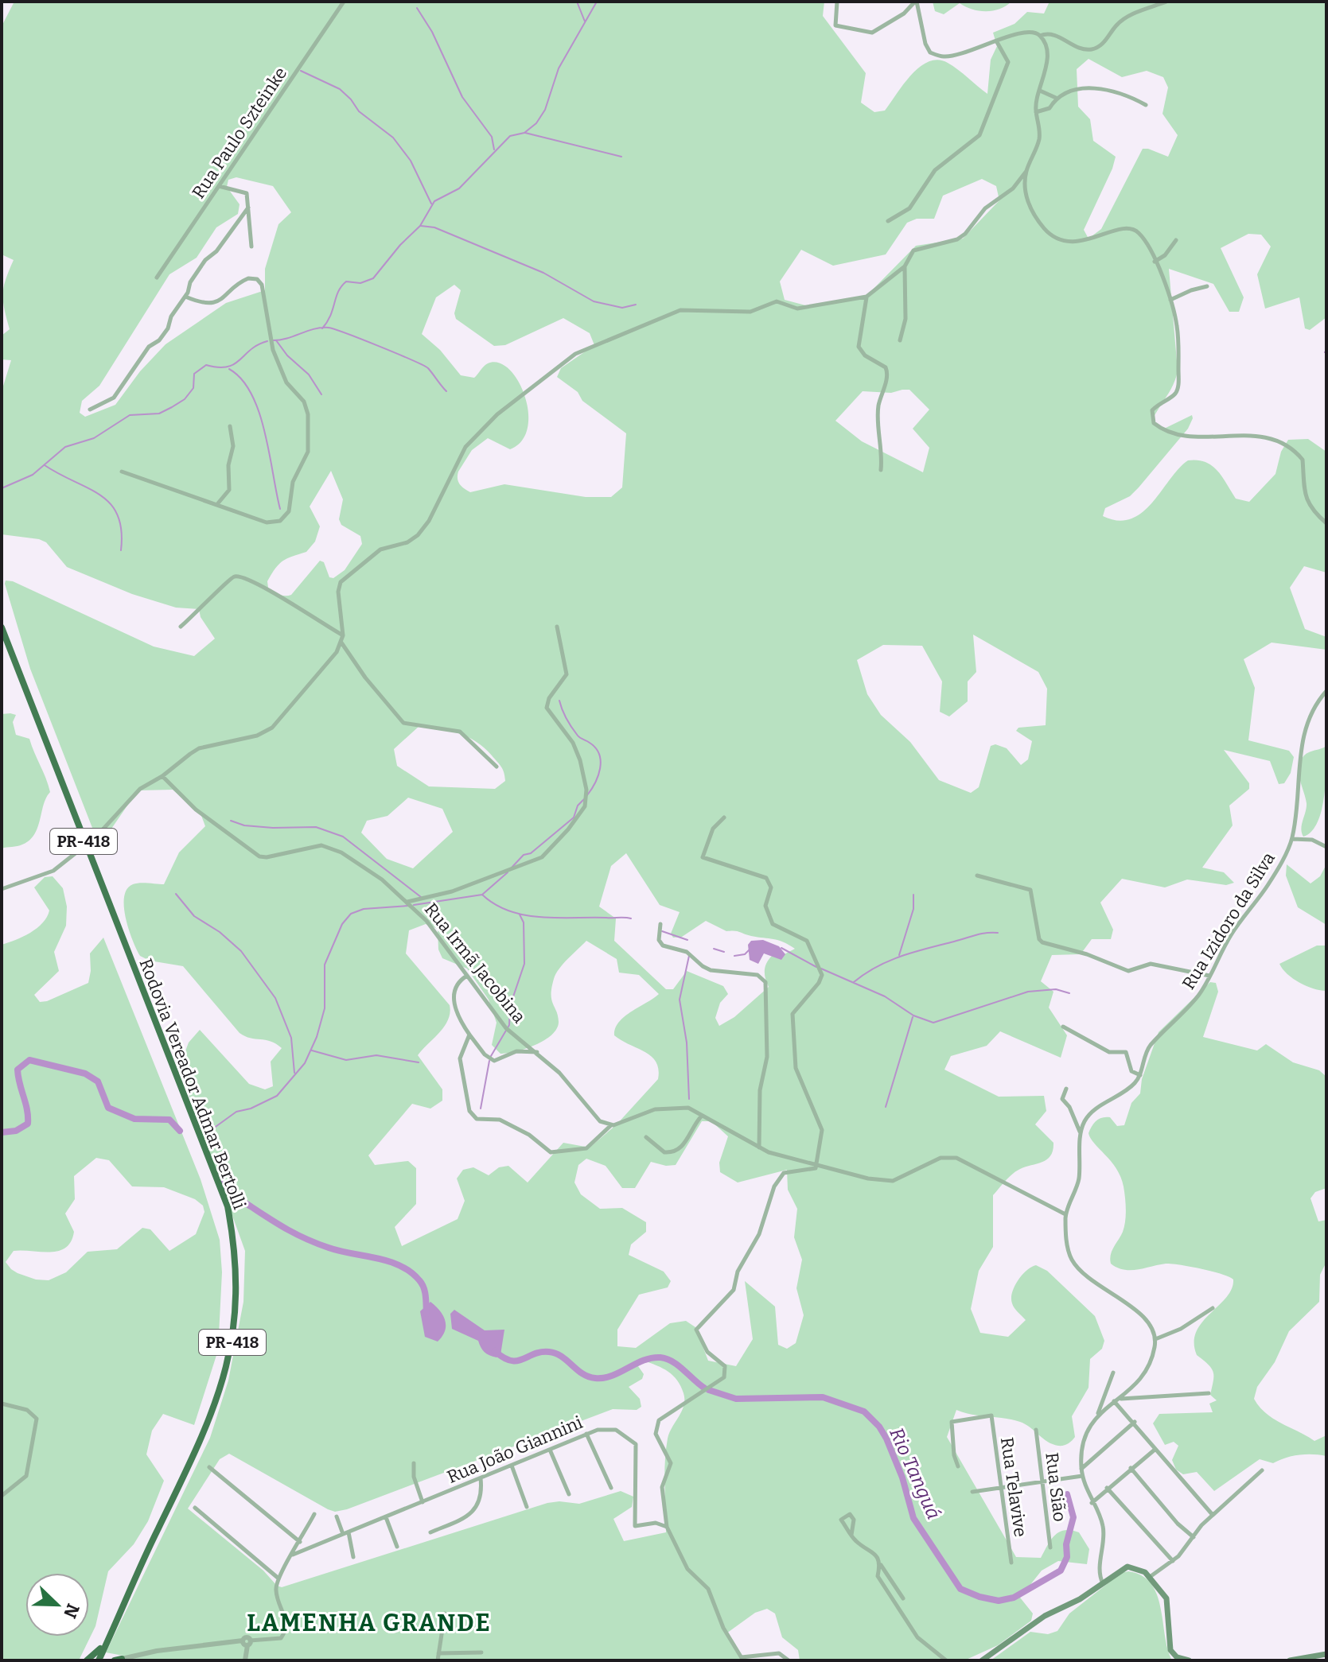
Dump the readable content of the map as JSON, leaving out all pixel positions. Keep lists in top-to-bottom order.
{
  "streets": {
    "highway": ["PR-418", "Rodovia Vereador Admar Bertolli"],
    "street": [
      "Rua Paulo Szteinke",
      "Rua Izidoro da Silva",
      "Rua Irmã Jacobina",
      "Rua João Giannini",
      "Rua Telavive",
      "Rua Sião"
    ]
  },
  "districts": ["LAMENHA GRANDE"],
  "water": ["Rio Tanguá"],
  "north": "bottom right"
}
